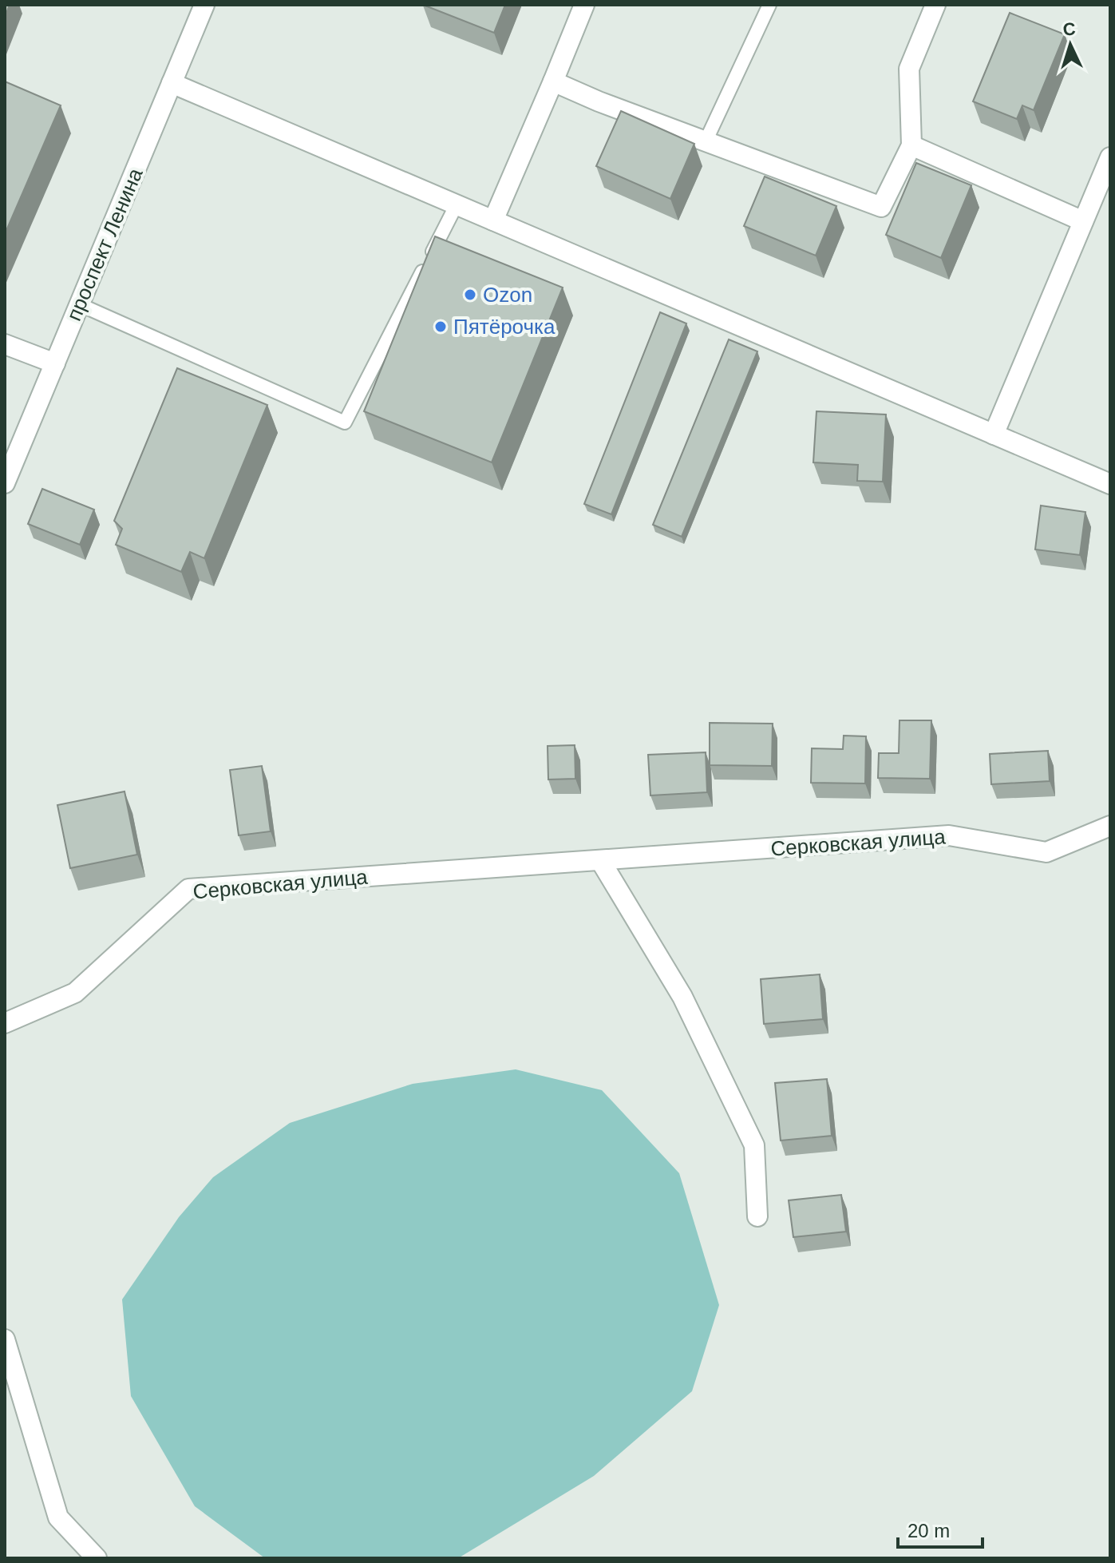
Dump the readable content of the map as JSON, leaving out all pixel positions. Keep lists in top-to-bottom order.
{
  "streets": {
    "street": ["проспект Ленина", "Серковская улица"]
  },
  "places": ["Ozon", "Пятёрочка"],
  "scale_bar": "20 m",
  "north": "top"
}
